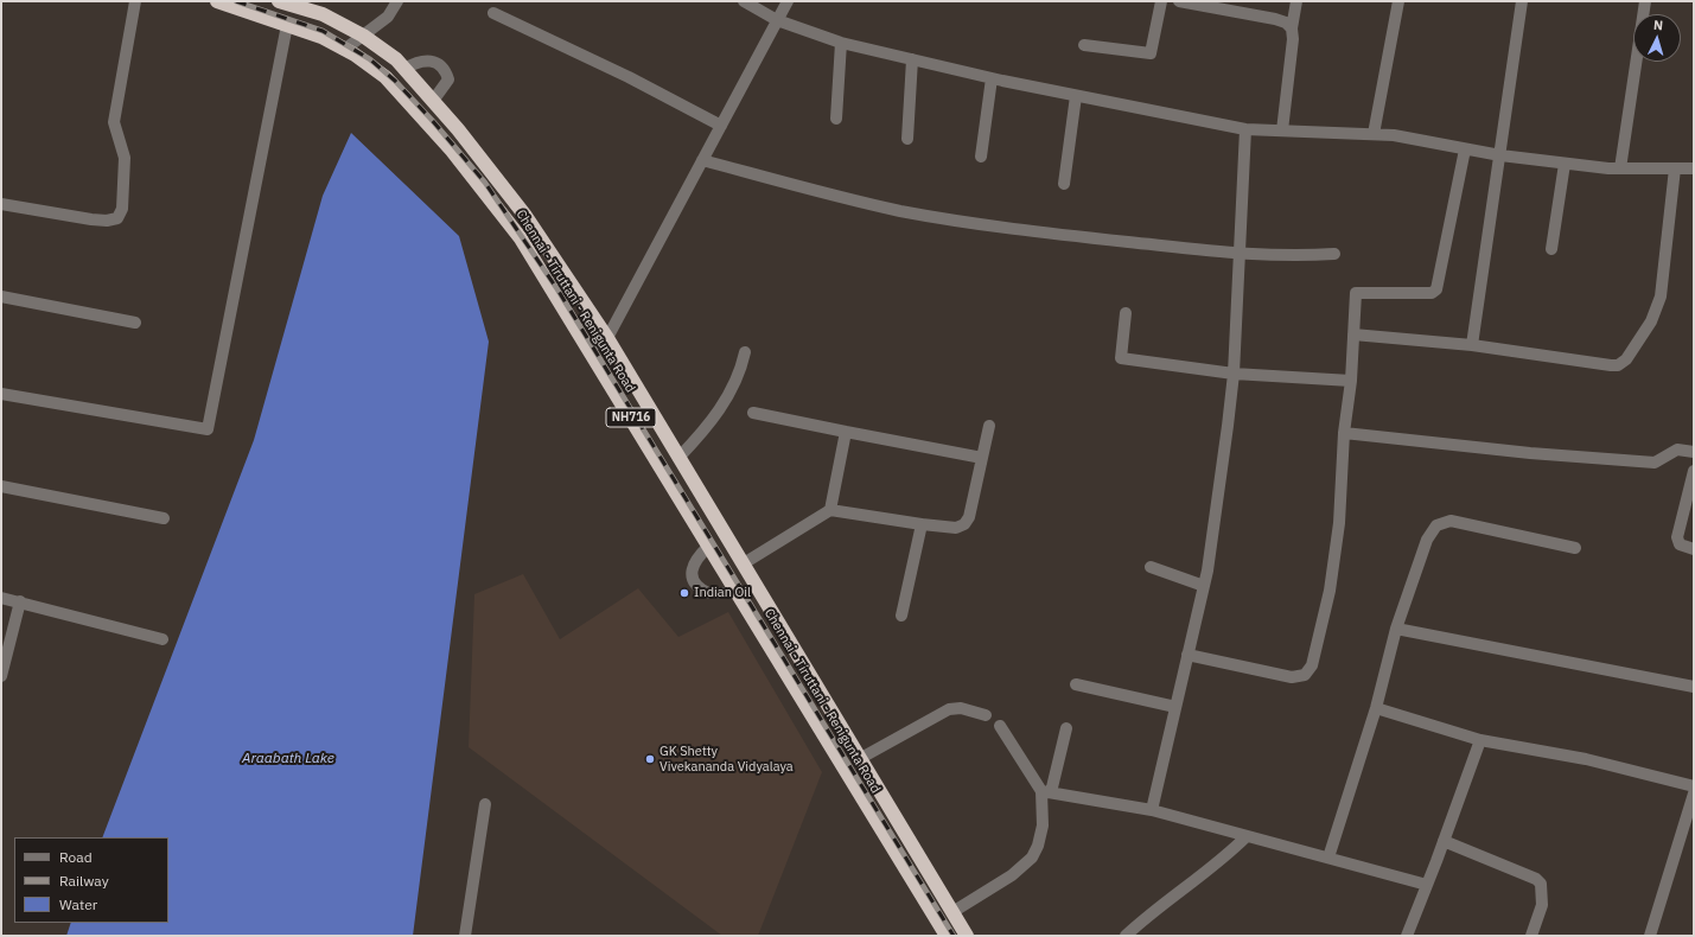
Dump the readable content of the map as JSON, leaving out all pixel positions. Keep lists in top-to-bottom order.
{
  "streets": {
    "highway": ["Chennai - Tiruttani - Renigunta Road", "NH716"]
  },
  "water": ["Araabath Lake"],
  "places": ["Indian Oil", "GK Shetty Vivekananda Vidyalaya"],
  "legend": ["Road", "Railway", "Water"],
  "north": "top"
}
